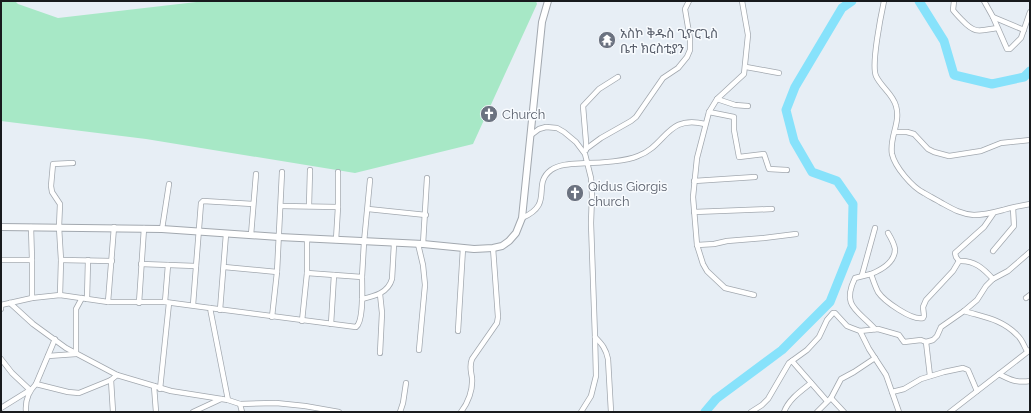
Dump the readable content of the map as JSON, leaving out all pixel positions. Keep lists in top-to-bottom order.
{
  "places": {
    "temple": ["አስኮ ቅዱስ ጊዮርጊስ ቤተ ክርስቲያን"],
    "church": ["Church", "Qidus Giorgis church"]
  }
}
